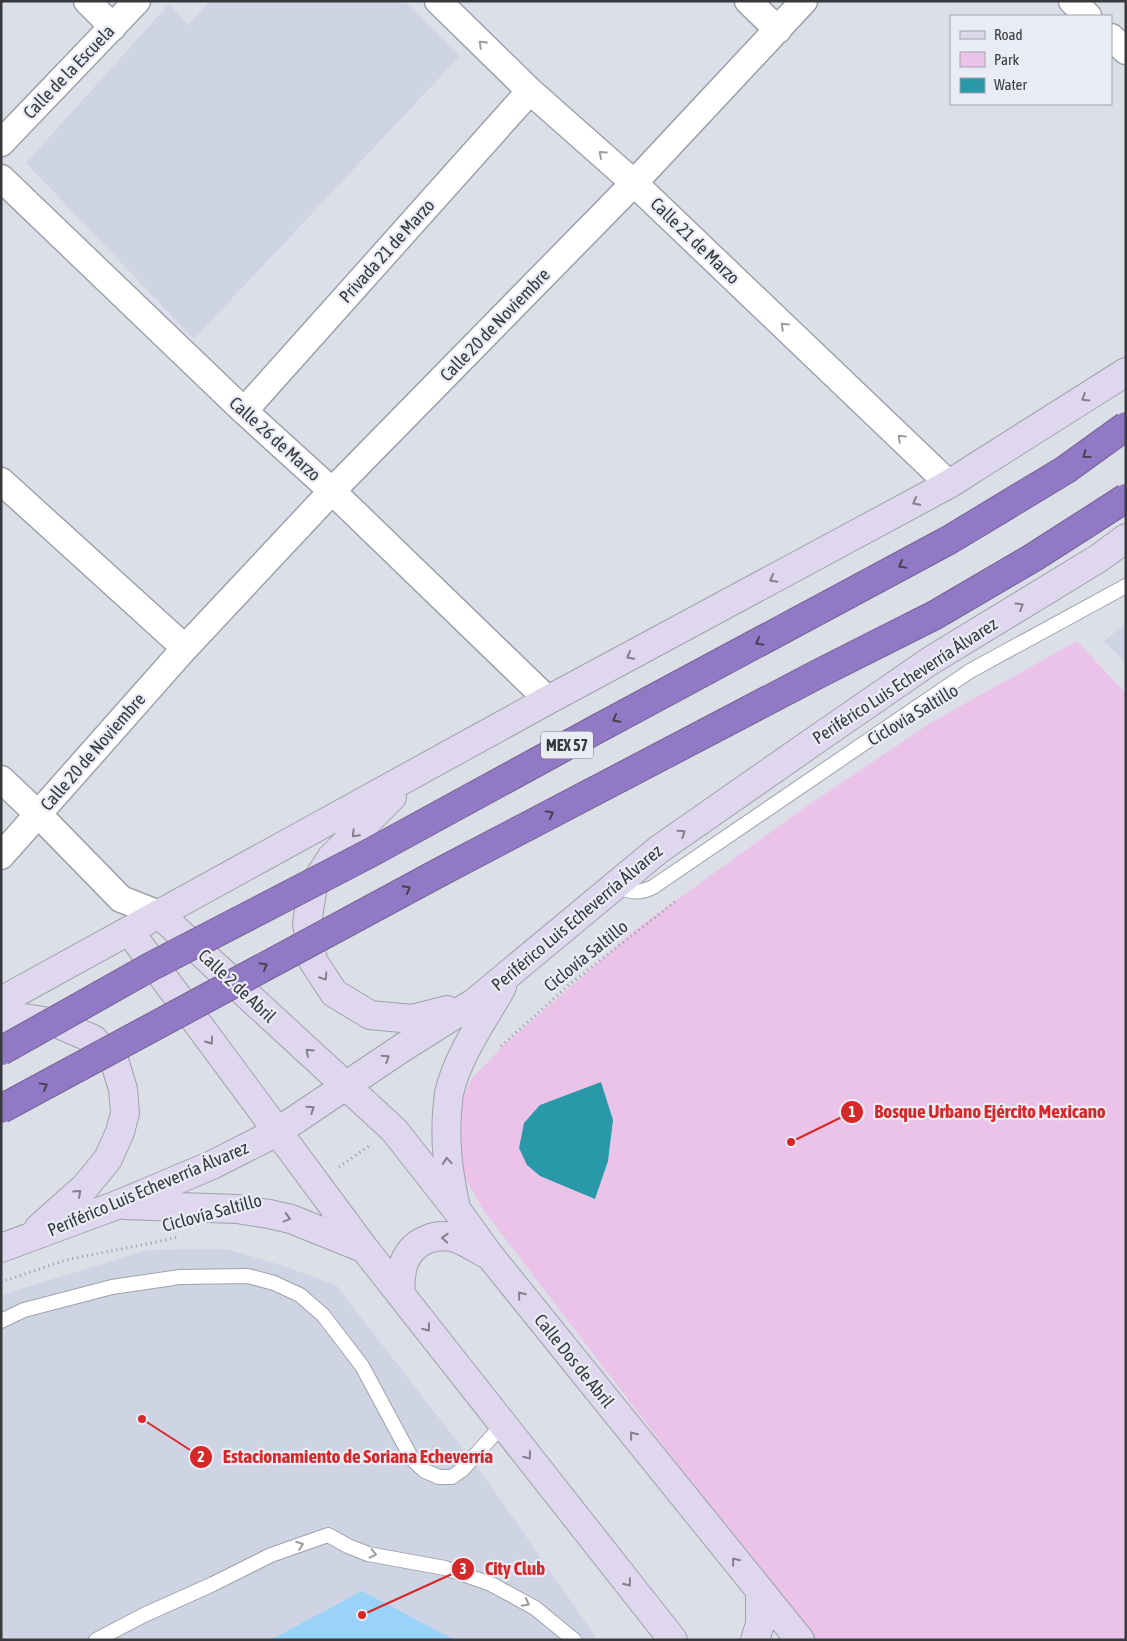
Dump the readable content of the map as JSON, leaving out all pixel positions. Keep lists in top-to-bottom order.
{
  "streets": {
    "highway": ["Periférico Luis Echeverría Álvarez", "MEX 57"],
    "street": [
      "Calle de la Escuela",
      "Calle 21 de Marzo",
      "Privada 21 de Marzo",
      "Calle 20 de Noviembre",
      "Calle 26 de Marzo",
      "Calle 2 de Abril",
      "Calle Dos de Abril"
    ],
    "path": ["Ciclovía Saltillo"]
  },
  "crossings": [
    ["Calle 21 de Marzo", "Privada 21 de Marzo"],
    ["Calle 21 de Marzo", "Calle 20 de Noviembre"],
    ["Privada 21 de Marzo", "Calle 26 de Marzo"],
    ["Calle 20 de Noviembre", "Calle 26 de Marzo"],
    ["Calle 20 de Noviembre", "Calle 2 de Abril"],
    ["Periférico Luis Echeverría Álvarez", "Calle 2 de Abril"],
    ["Periférico Luis Echeverría Álvarez", "Calle Dos de Abril"],
    ["Calle 2 de Abril", "Calle Dos de Abril"]
  ],
  "one_way": ["Calle 21 de Marzo"],
  "places": ["Bosque Urbano Ejército Mexicano", "Estacionamiento de Soriana Echeverría", "City Club"],
  "legend": ["Road", "Park", "Water"]
}
